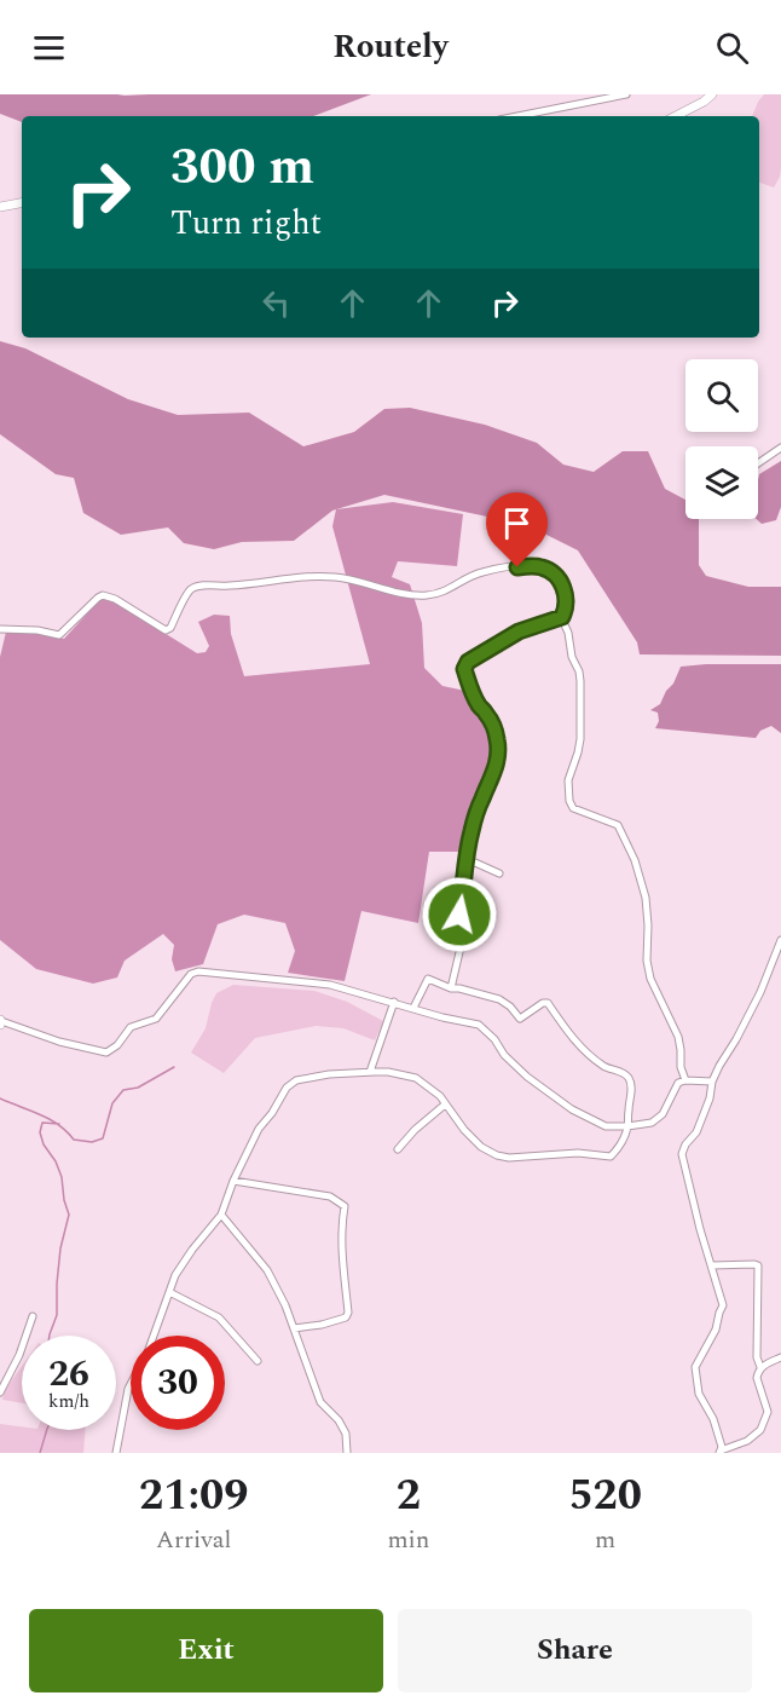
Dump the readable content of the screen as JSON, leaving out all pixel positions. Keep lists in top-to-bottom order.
{
  "page": {
    "header": "Routely",
    "turn": ["300 m", "Turn right"],
    "speed": "26 km/h",
    "limit": "30",
    "eta": [
      "21:09",
      "Arrival",
      "2",
      "min",
      "520",
      "m"
    ],
    "buttons": ["Exit", "Share"]
  }
}
